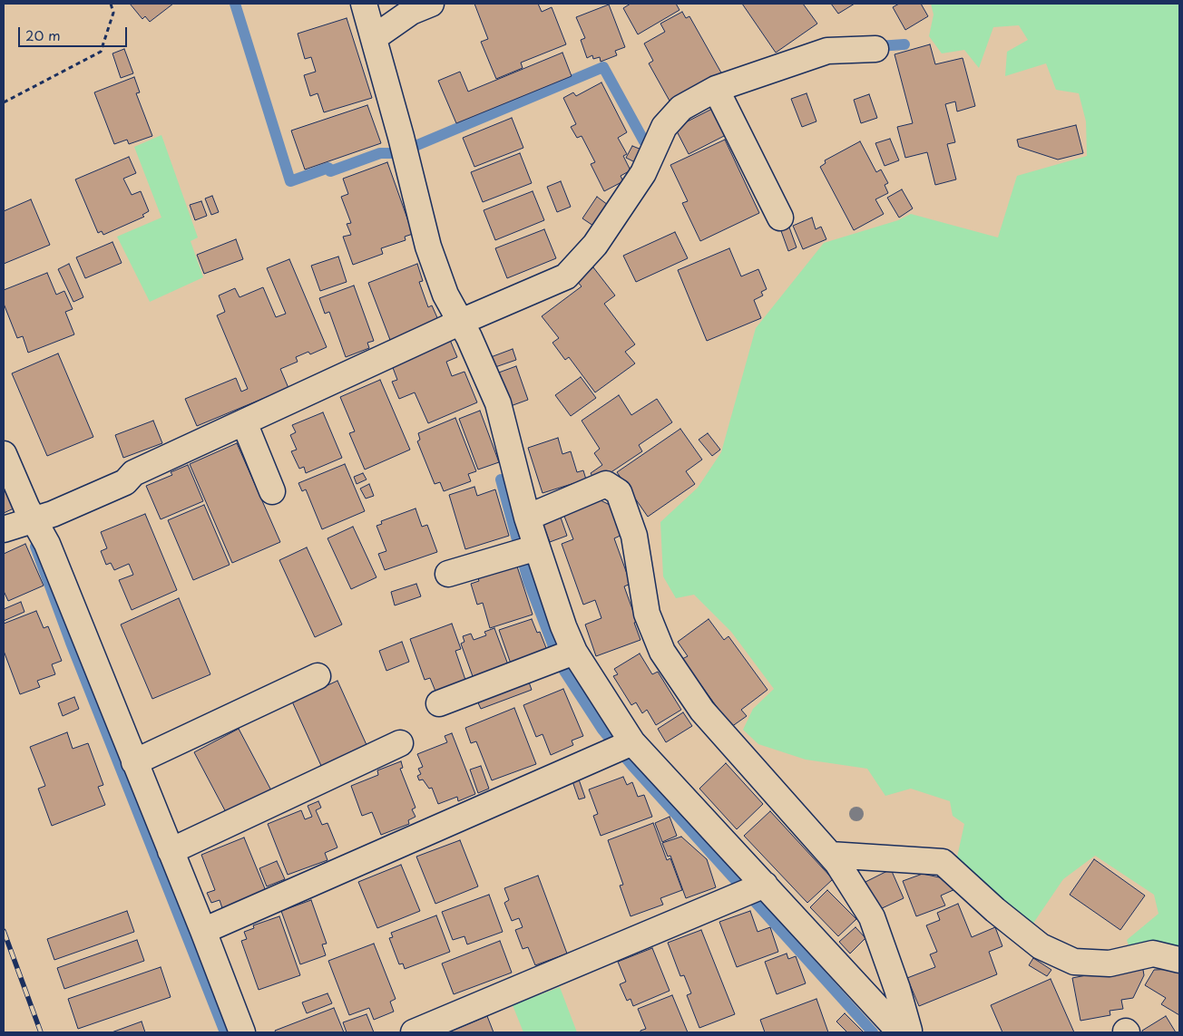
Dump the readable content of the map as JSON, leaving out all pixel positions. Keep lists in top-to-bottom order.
{
  "scale_bar": "20 m"
}
